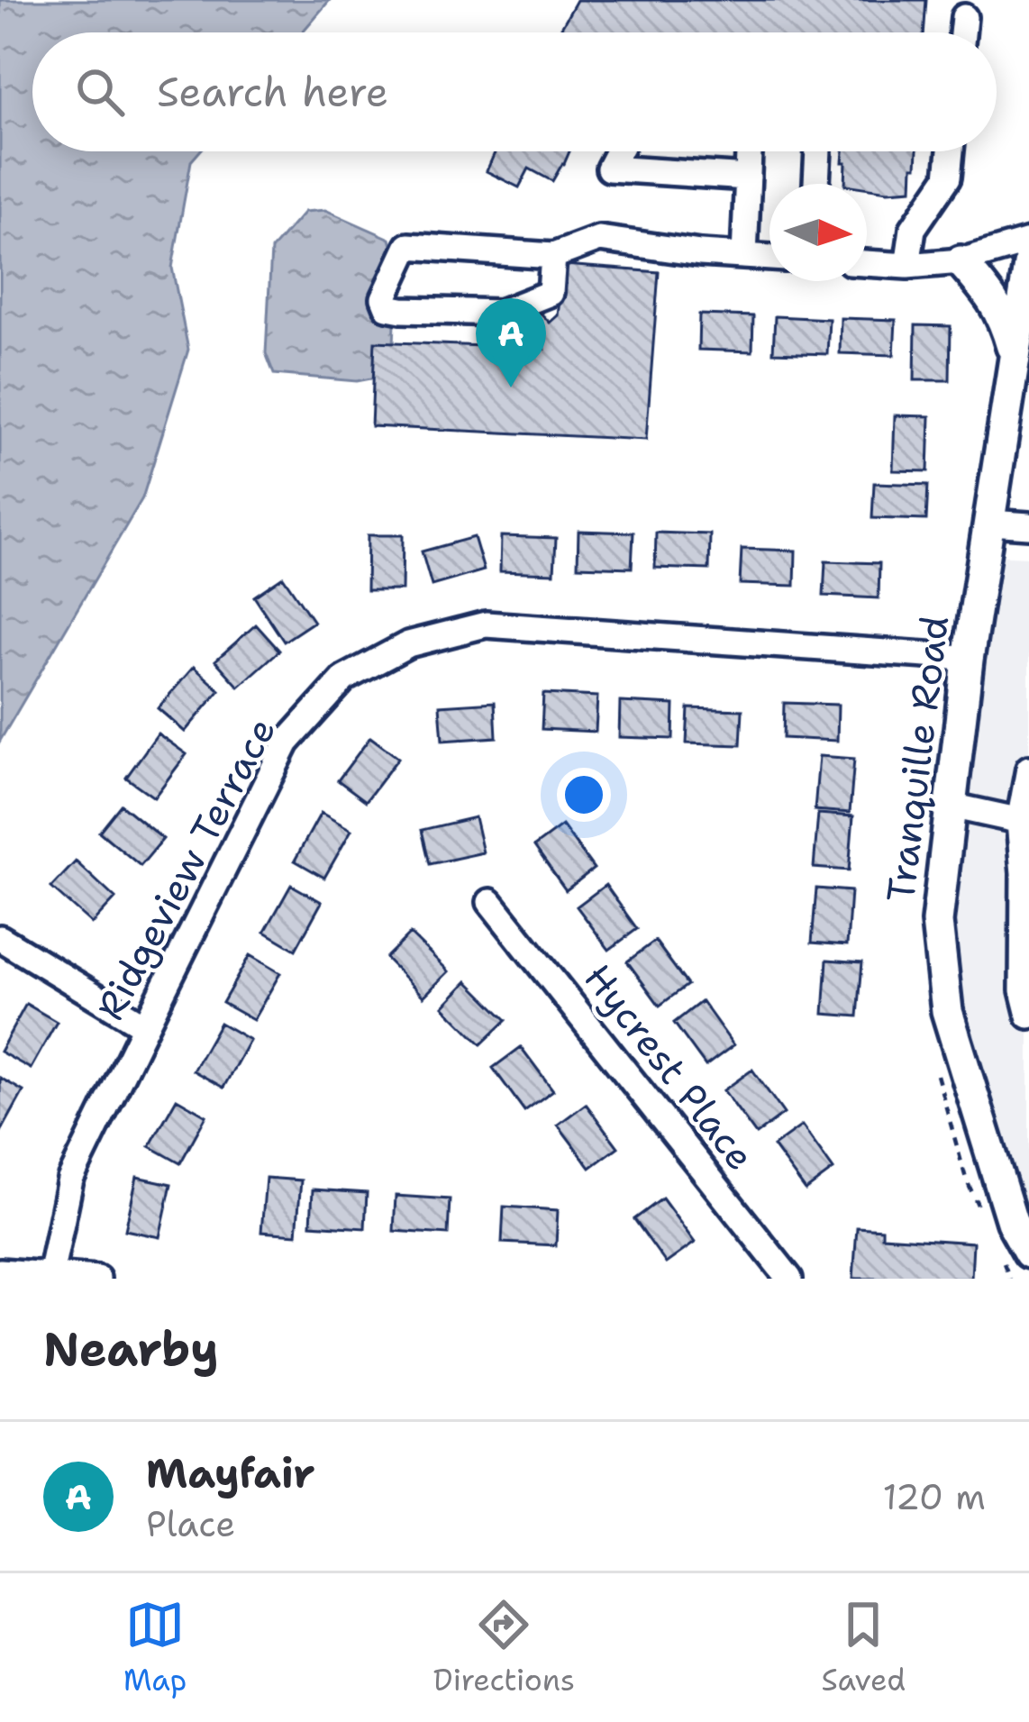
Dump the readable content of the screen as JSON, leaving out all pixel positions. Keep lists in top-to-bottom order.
{
  "streets": {
    "main road": ["Tranquille Road"],
    "street": ["Ridgeview Terrace", "Hycrest Place"]
  },
  "crossings": [
    ["Tranquille Road", "Ridgeview Terrace"]
  ],
  "north": "right",
  "page": {
    "search": "Search here",
    "pins": "A",
    "heading": "Nearby",
    "list": [
      {
        "mark": "A",
        "name": "Mayfair",
        "note": "Place",
        "value": "120 m"
      }
    ],
    "nav": ["Map", "Directions", "Saved"]
  }
}
